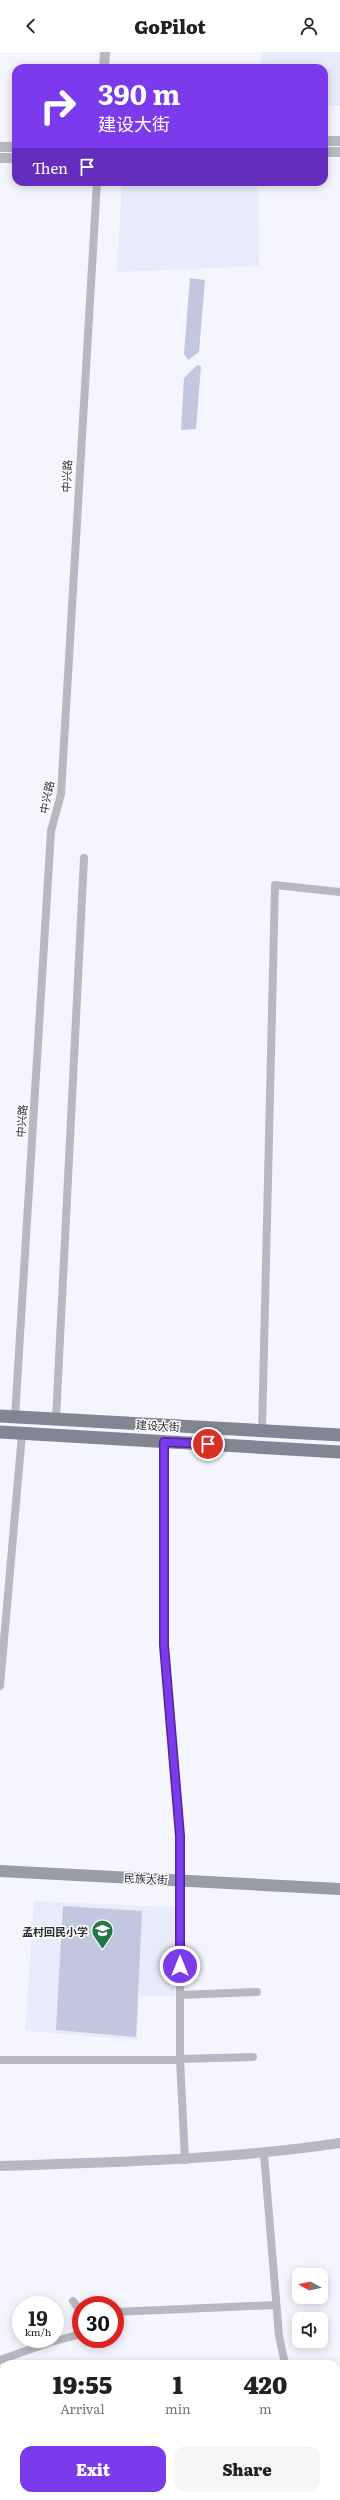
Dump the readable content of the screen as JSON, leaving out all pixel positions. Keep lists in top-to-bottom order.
{
  "streets": {
    "main road": ["建设大街", "民族大街"],
    "street": ["中兴路"]
  },
  "crossings": [
    ["中兴路", "建设大街"]
  ],
  "places": {
    "school or university": ["孟村回民小学"]
  },
  "north": "left",
  "page": {
    "header": "GoPilot",
    "turn": ["390 m", "建设大街"],
    "then": "Then",
    "speed": "19 km/h",
    "limit": "30",
    "eta": [
      "19:55",
      "Arrival",
      "1",
      "min",
      "420",
      "m"
    ],
    "buttons": ["Exit", "Share"]
  }
}
